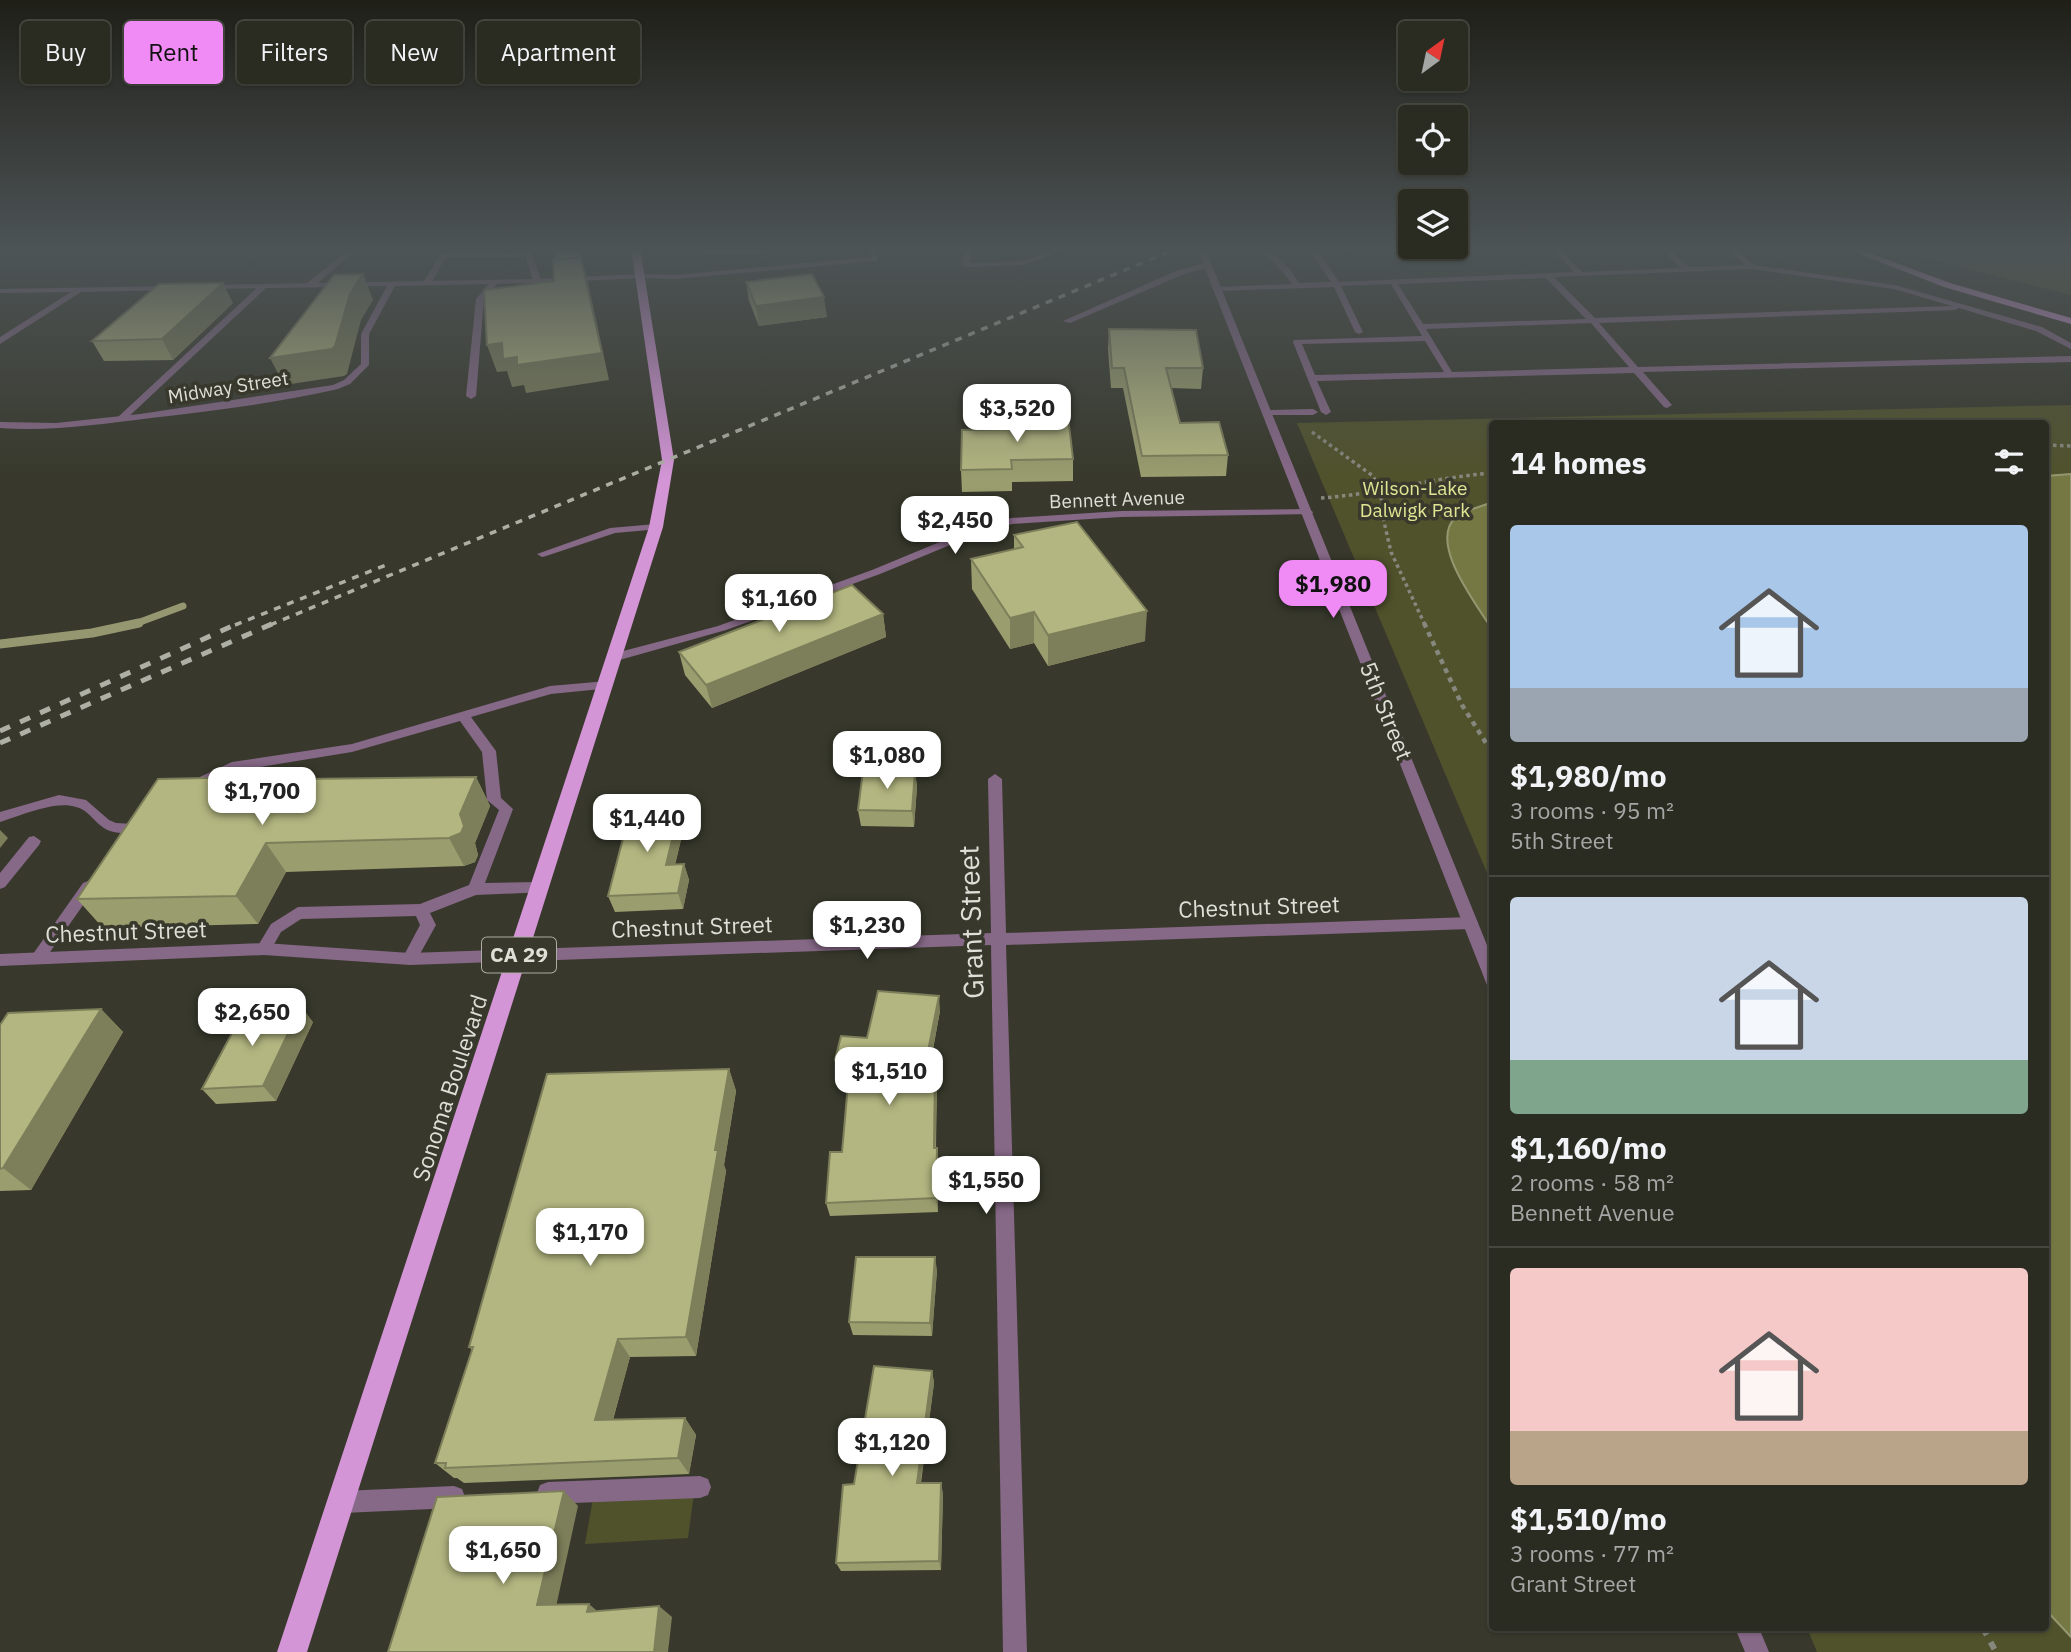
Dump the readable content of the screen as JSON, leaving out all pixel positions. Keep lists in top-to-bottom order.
{
  "streets": {
    "main road": ["CA 29", "Sonoma Boulevard"],
    "street": [
      "Midway Street",
      "Bennett Avenue",
      "5th Street",
      "Chestnut Street",
      "Grant Street"
    ]
  },
  "crossings": [
    ["Bennett Avenue", "5th Street"],
    ["Bennett Avenue", "Sonoma Boulevard"],
    ["5th Street", "Chestnut Street"],
    ["Chestnut Street", "Grant Street"],
    ["Chestnut Street", "Sonoma Boulevard"]
  ],
  "parks": ["Wilson-Lake Dalwigk Park"],
  "north": "top right",
  "page": {
    "chip": [
      "Buy",
      "Rent",
      "Filters",
      "New",
      "Apartment"
    ],
    "price": [
      "$3,520",
      "$2,450",
      "$1,980",
      "$1,160",
      "$1,080",
      "$1,700",
      "$1,440",
      "$1,230",
      "$2,650",
      "$1,510",
      "$1,550",
      "$1,170",
      "$1,120",
      "$1,650"
    ],
    "heading": "14 homes",
    "list": [
      {
        "name": "$1,980/mo",
        "note": "3 rooms · 95 m² · 5th Street"
      },
      {
        "name": "$1,160/mo",
        "note": "2 rooms · 58 m² · Bennett Avenue"
      },
      {
        "name": "$1,510/mo",
        "note": "3 rooms · 77 m² · Grant Street"
      }
    ]
  }
}
